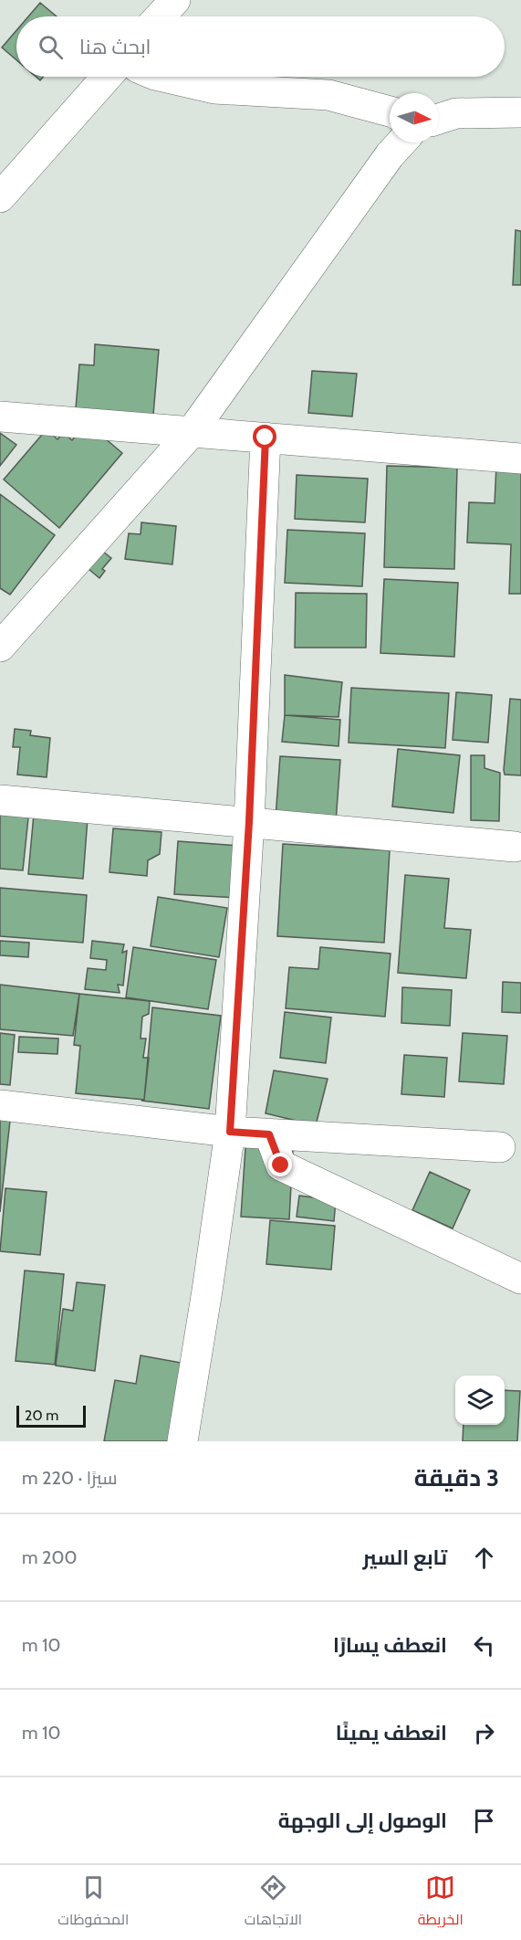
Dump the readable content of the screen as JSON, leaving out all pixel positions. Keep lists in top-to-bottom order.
{
  "scale_bar": "20 m",
  "north": "right",
  "page": {
    "search": "ابحث هنا",
    "scale": "20 m",
    "heading": ["3 دقيقة", "سيرًا · 220 m"],
    "list": [
      ["تابع السير", "200 m"],
      ["انعطف يسارًا", "10 m"],
      ["انعطف يمينًا", "10 m"],
      "الوصول إلى الوجهة"
    ],
    "nav": ["الخريطة", "الاتجاهات", "المحفوظات"]
  }
}
